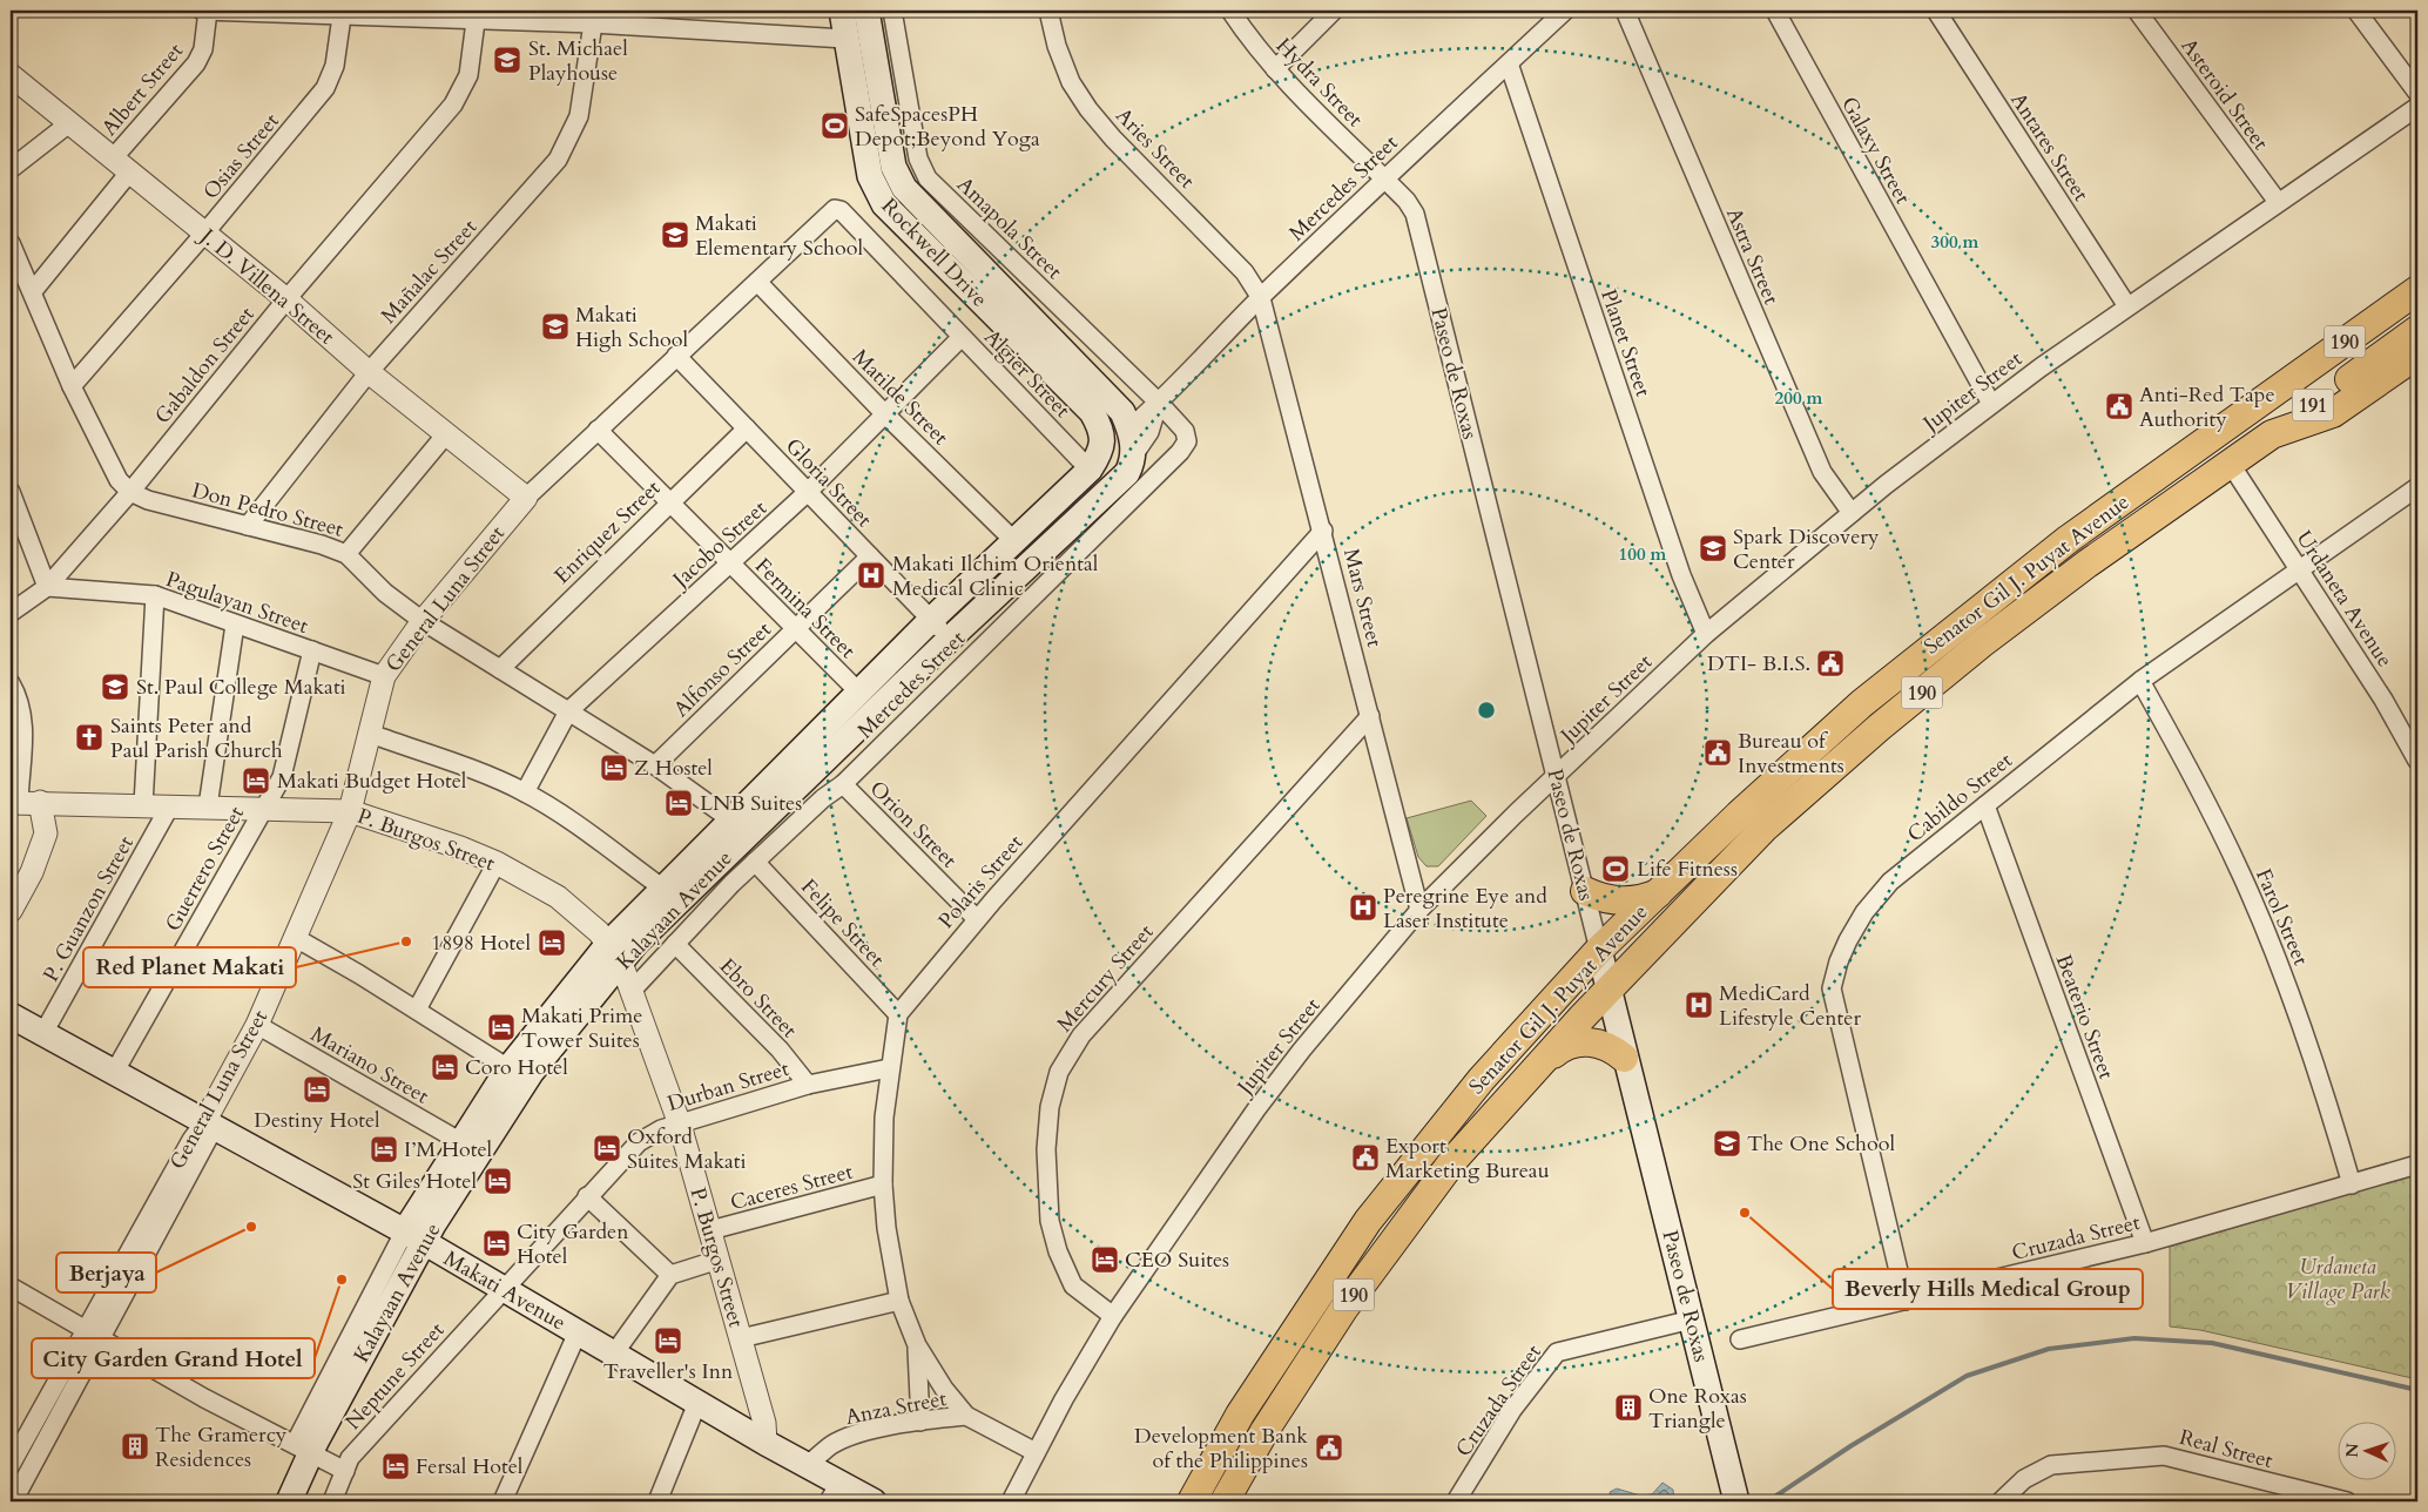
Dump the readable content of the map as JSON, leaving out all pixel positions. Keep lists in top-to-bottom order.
{
  "streets": {
    "main road": [
      "Rockwell Drive",
      "190",
      "Paseo de Roxas",
      "191",
      "Senator Gil J. Puyat Avenue",
      "Kalayaan Avenue",
      "Makati Avenue"
    ],
    "street": [
      "Hydra Street",
      "Albert Street",
      "Asteroid Street",
      "Antares Street",
      "Aries Street",
      "Galaxy Street",
      "Osias Street",
      "Mercedes Street",
      "Amapola Street",
      "Astra Street",
      "Mañalac Street",
      "J. D. Villena Street",
      "Planet Street",
      "Gabaldon Street",
      "Algier Street",
      "Jupiter Street",
      "Matilde Street",
      "Gloria Street",
      "Don Pedro Street",
      "Enriquez Street",
      "Jacobo Street",
      "Mars Street",
      "General Luna Street",
      "Urdaneta Avenue",
      "Pagulayan Street",
      "Fermina Street",
      "Alfonso Street",
      "Cabildo Street",
      "Orion Street",
      "P. Burgos Street",
      "Guerrero Street",
      "Polaris Street",
      "P. Guanzon Street",
      "Farol Street",
      "Felipe Street",
      "Mercury Street",
      "Ebro Street",
      "Beaterio Street",
      "Mariano Street",
      "Durban Street",
      "Caceres Street",
      "Cruzada Street",
      "Neptune Street",
      "Anza Street",
      "Real Street"
    ]
  },
  "crossings": [
    ["Hydra Street", "Mercedes Street"],
    ["Hydra Street", "Paseo de Roxas"],
    ["Albert Street", "J. D. Villena Street"],
    ["Asteroid Street", "Jupiter Street"],
    ["Antares Street", "Jupiter Street"],
    ["Aries Street", "Mercedes Street"],
    ["Aries Street", "Mars Street"],
    ["Galaxy Street", "Jupiter Street"],
    ["Osias Street", "J. D. Villena Street"],
    ["Mercedes Street", "Amapola Street"],
    ["Mercedes Street", "Rockwell Drive"],
    ["Mercedes Street", "Planet Street"],
    ["Mercedes Street", "Paseo de Roxas"],
    ["Mercedes Street", "Mars Street"],
    ["Mercedes Street", "Orion Street"],
    ["Mercedes Street", "P. Burgos Street"],
    ["Mercedes Street", "Kalayaan Avenue"],
    ["Mercedes Street", "Felipe Street"],
    ["Mercedes Street", "Ebro Street"],
    ["Rockwell Drive", "Algier Street"],
    ["Rockwell Drive", "Kalayaan Avenue"],
    ["Astra Street", "Jupiter Street"],
    ["Mañalac Street", "J. D. Villena Street"],
    ["Mañalac Street", "Don Pedro Street"],
    ["J. D. Villena Street", "Gabaldon Street"],
    ["J. D. Villena Street", "General Luna Street"],
    ["Planet Street", "Jupiter Street"],
    ["Gabaldon Street", "Don Pedro Street"],
    ["Gabaldon Street", "Pagulayan Street"],
    ["Algier Street", "Jacobo Street"],
    ["Algier Street", "General Luna Street"],
    ["Algier Street", "Kalayaan Avenue"],
    ["Paseo de Roxas", "Jupiter Street"],
    ["Paseo de Roxas", "Senator Gil J. Puyat Avenue"],
    ["Paseo de Roxas", "Cruzada Street"],
    ["Jupiter Street", "Mars Street"],
    ["Jupiter Street", "Polaris Street"],
    ["Jupiter Street", "Mercury Street"],
    ["Matilde Street", "Jacobo Street"],
    ["Matilde Street", "General Luna Street"],
    ["Matilde Street", "Kalayaan Avenue"],
    ["191", "Senator Gil J. Puyat Avenue"],
    ["Gloria Street", "Enriquez Street"],
    ["Gloria Street", "Jacobo Street"],
    ["Gloria Street", "General Luna Street"],
    ["Gloria Street", "Alfonso Street"],
    ["Gloria Street", "Kalayaan Avenue"],
    ["Don Pedro Street", "Enriquez Street"],
    ["Don Pedro Street", "Jacobo Street"],
    ["Don Pedro Street", "General Luna Street"],
    ["Don Pedro Street", "Alfonso Street"],
    ["Don Pedro Street", "Kalayaan Avenue"],
    ["Enriquez Street", "Fermina Street"],
    ["Jacobo Street", "Fermina Street"],
    ["Senator Gil J. Puyat Avenue", "Urdaneta Avenue"],
    ["Mars Street", "Polaris Street"],
    ["Mars Street", "Mercury Street"],
    ["General Luna Street", "Pagulayan Street"],
    ["General Luna Street", "Fermina Street"],
    ["General Luna Street", "P. Burgos Street"],
    ["General Luna Street", "Mariano Street"],
    ["General Luna Street", "Makati Avenue"],
    ["Urdaneta Avenue", "Cabildo Street"],
    ["Pagulayan Street", "Guerrero Street"],
    ["Fermina Street", "Alfonso Street"],
    ["Fermina Street", "Kalayaan Avenue"],
    ["Cabildo Street", "Farol Street"],
    ["Cabildo Street", "Beaterio Street"],
    ["Cabildo Street", "Cruzada Street"],
    ["Orion Street", "Polaris Street"],
    ["P. Burgos Street", "Guerrero Street"],
    ["P. Burgos Street", "P. Guanzon Street"],
    ["P. Burgos Street", "Kalayaan Avenue"],
    ["P. Burgos Street", "Durban Street"],
    ["P. Burgos Street", "Caceres Street"],
    ["P. Burgos Street", "Makati Avenue"],
    ["Guerrero Street", "Makati Avenue"],
    ["Polaris Street", "Felipe Street"],
    ["Polaris Street", "Durban Street"],
    ["Polaris Street", "Caceres Street"],
    ["Polaris Street", "Anza Street"],
    ["P. Guanzon Street", "Makati Avenue"],
    ["Kalayaan Avenue", "Mariano Street"],
    ["Kalayaan Avenue", "Makati Avenue"],
    ["Farol Street", "Cruzada Street"],
    ["Ebro Street", "Durban Street"],
    ["Beaterio Street", "Cruzada Street"],
    ["Durban Street", "Makati Avenue"],
    ["Durban Street", "Neptune Street"],
    ["Makati Avenue", "Neptune Street"],
    ["Makati Avenue", "Anza Street"]
  ],
  "parks": ["Urdaneta Village Park"],
  "places": {
    "school or university": [
      "St. Michael Playhouse",
      "Makati Elementary School",
      "Makati High School",
      "Spark Discovery Center",
      "St. Paul College Makati",
      "The One School"
    ],
    "sports": ["SafeSpacesPH Depot;Beyond Yoga", "Life Fitness"],
    "public building": [
      "Anti-Red Tape Authority",
      "DTI- B.I.S.",
      "Bureau of Investments",
      "Export Marketing Bureau",
      "Development Bank of the Philippines"
    ],
    "hospital": ["Makati Ilchim Oriental Medical Clinic", "Peregrine Eye and Laser Institute", "MediCard Lifestyle Center"],
    "church": ["Saints Peter and Paul Parish Church"],
    "hotel": [
      "Z Hostel",
      "Makati Budget Hotel",
      "LNB Suites",
      "1898 Hotel",
      "Makati Prime Tower Suites",
      "Coro Hotel",
      "Destiny Hotel",
      "Oxford Suites Makati",
      "I’M Hotel",
      "St Giles Hotel",
      "City Garden Hotel",
      "CEO Suites",
      "Traveller's Inn",
      "Fersal Hotel"
    ],
    "other": [
      "Red Planet Makati",
      "Beverly Hills Medical Group",
      "Berjaya",
      "City Garden Grand Hotel"
    ],
    "building": ["One Roxas Triangle", "The Gramercy Residences"]
  },
  "north": "left",
  "rings": ["300 m", "200 m", "100 m"]
}
